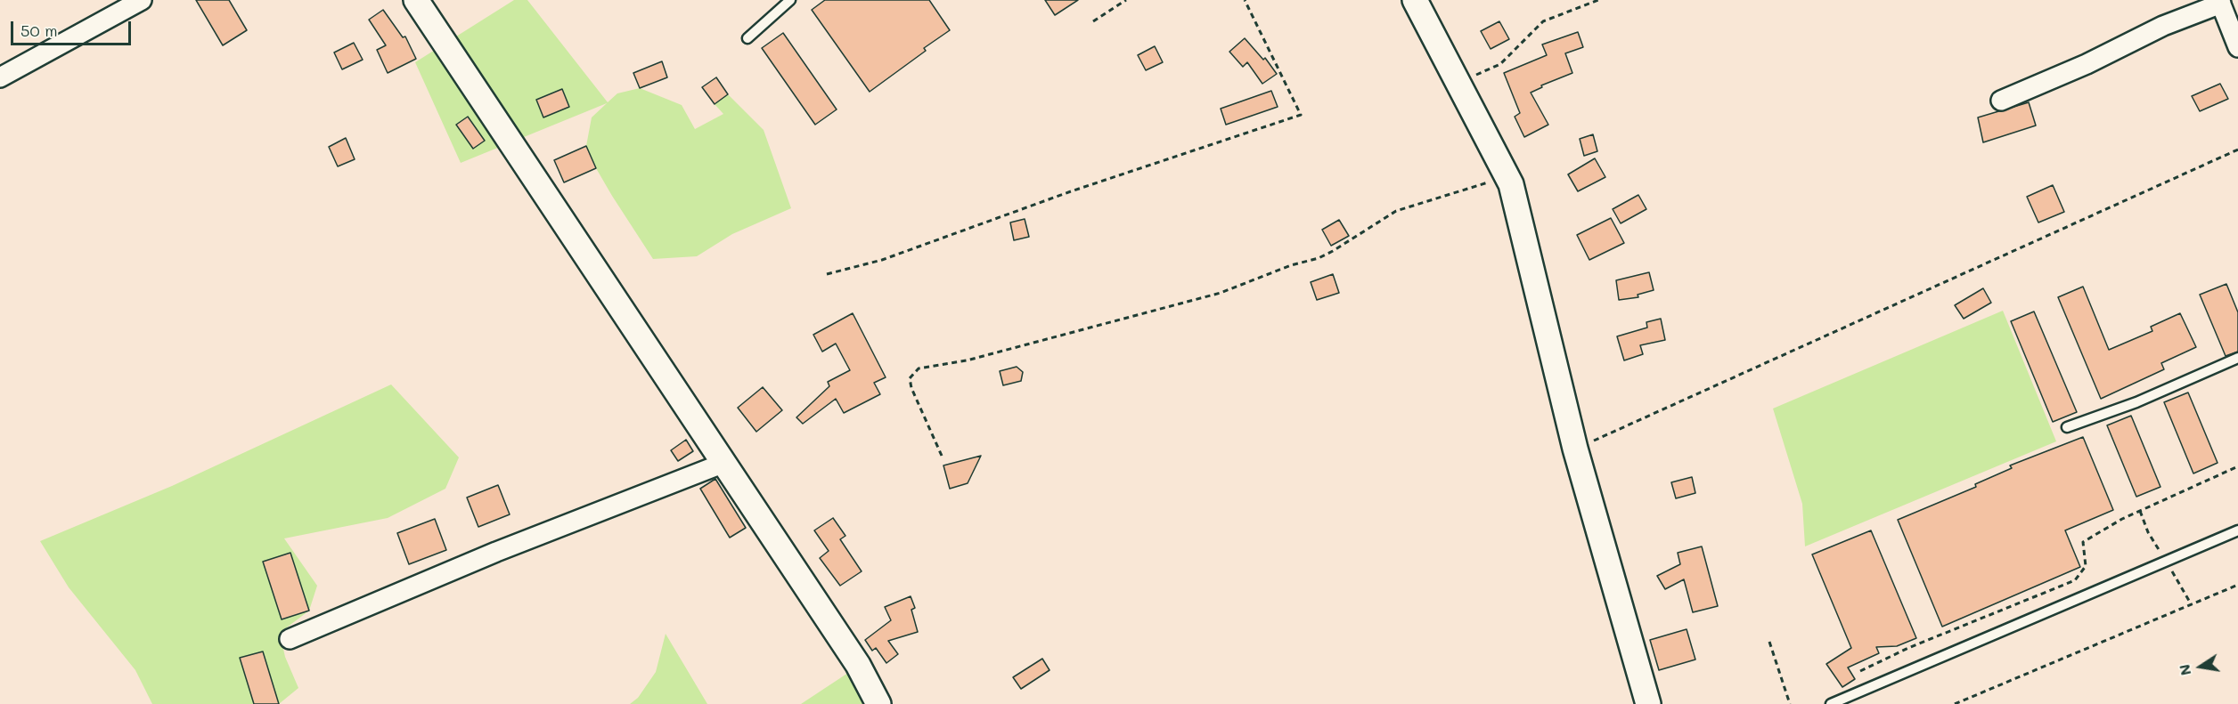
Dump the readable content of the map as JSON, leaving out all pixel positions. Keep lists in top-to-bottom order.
{
  "scale_bar": "50 m",
  "north": "left"
}
